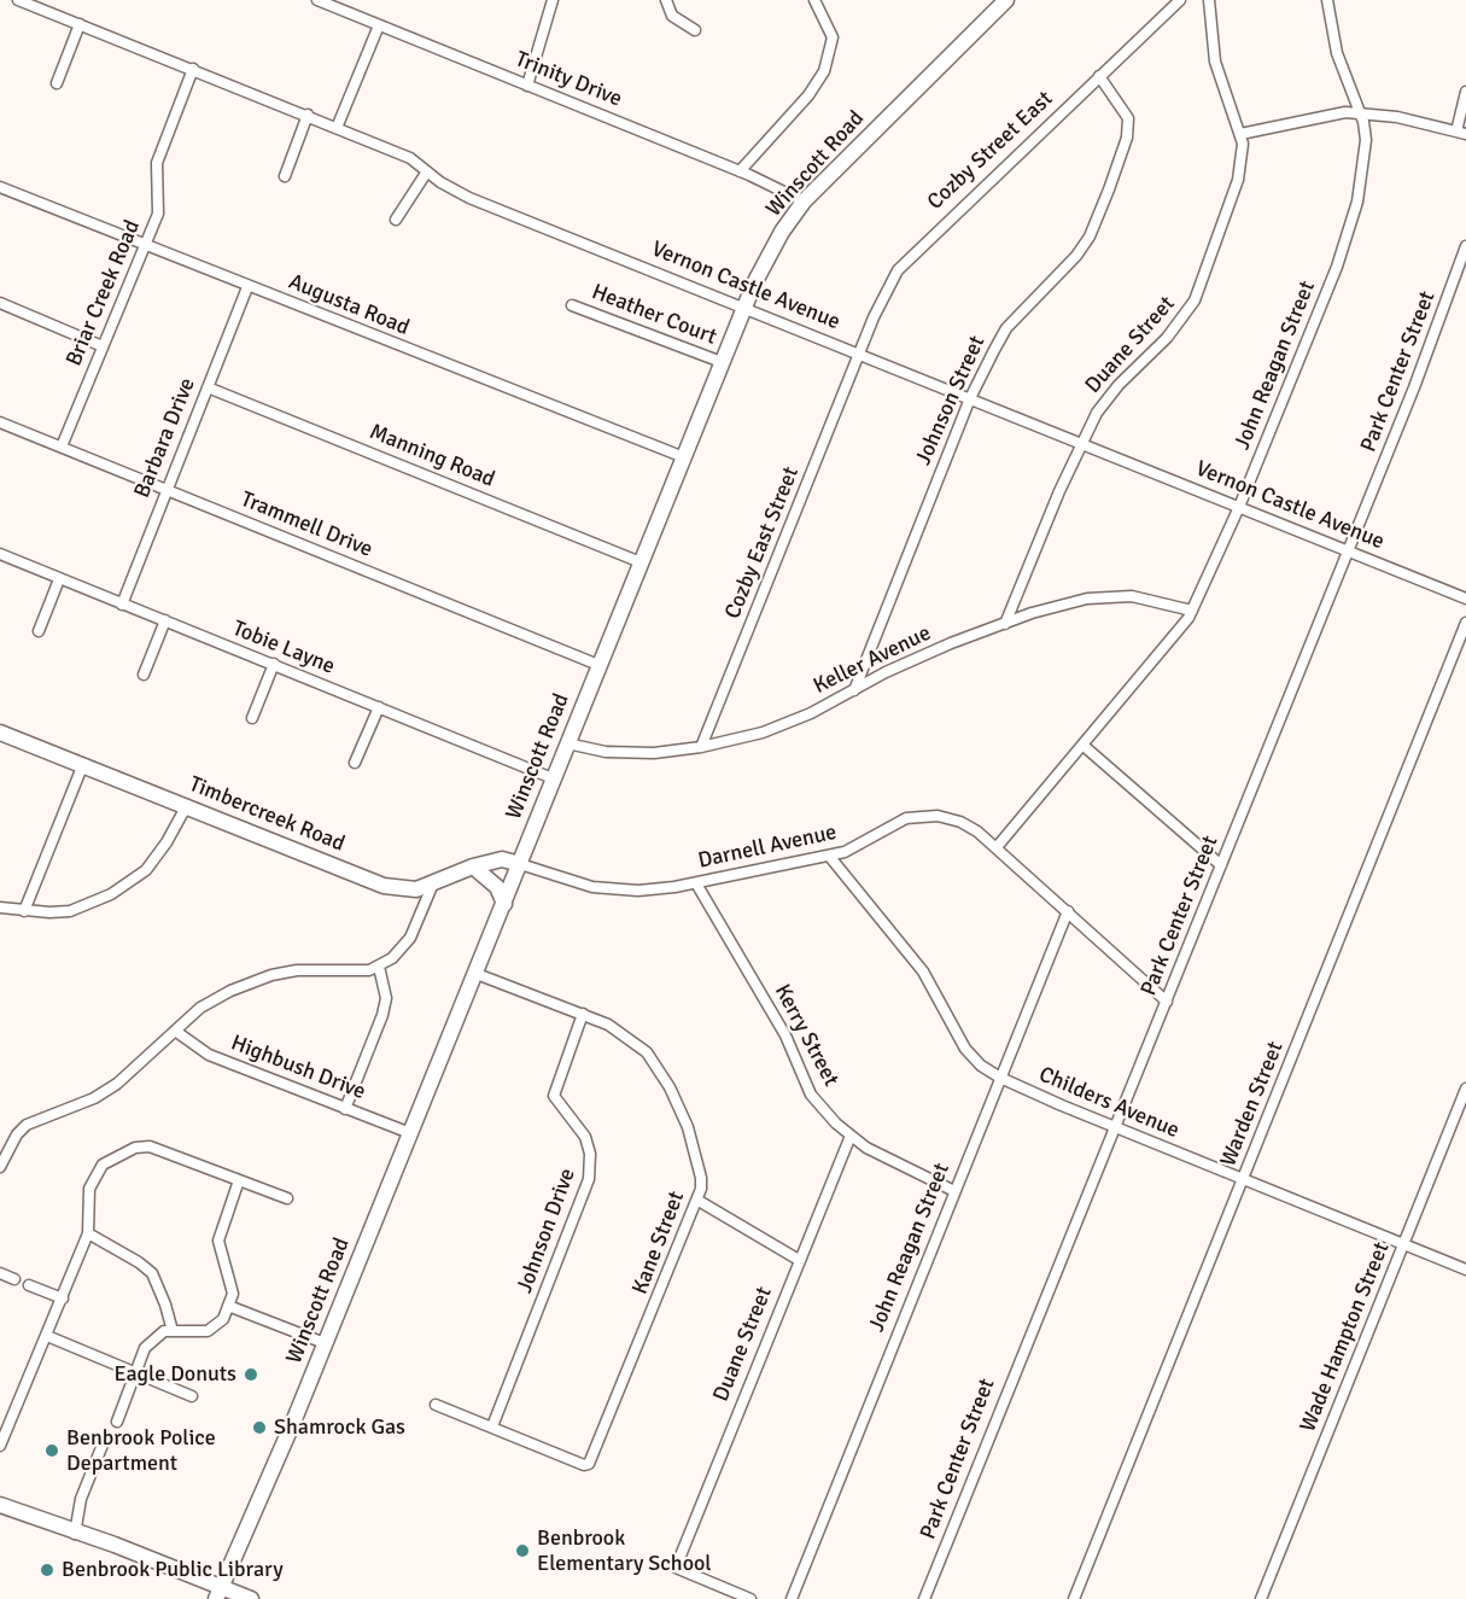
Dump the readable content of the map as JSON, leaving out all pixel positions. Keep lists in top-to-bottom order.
{
  "streets": {
    "main road": ["Winscott Road", "Timbercreek Road"],
    "street": [
      "Trinity Drive",
      "Cozby Street East",
      "Vernon Castle Avenue",
      "Briar Creek Road",
      "Augusta Road",
      "Heather Court",
      "Duane Street",
      "John Reagan Street",
      "Park Center Street",
      "Johnson Street",
      "Barbara Drive",
      "Manning Road",
      "Trammell Drive",
      "Cozby East Street",
      "Tobie Layne",
      "Keller Avenue",
      "Darnell Avenue",
      "Kerry Street",
      "Highbush Drive",
      "Childers Avenue",
      "Warden Street",
      "Johnson Drive",
      "Kane Street",
      "Wade Hampton Street"
    ]
  },
  "crossings": [
    ["Trinity Drive", "Winscott Road"],
    ["Cozby Street East", "Vernon Castle Avenue"],
    ["Cozby Street East", "Johnson Street"],
    ["Cozby Street East", "Cozby East Street"],
    ["Winscott Road", "Vernon Castle Avenue"],
    ["Winscott Road", "Augusta Road"],
    ["Winscott Road", "Heather Court"],
    ["Winscott Road", "Manning Road"],
    ["Winscott Road", "Trammell Drive"],
    ["Winscott Road", "Tobie Layne"],
    ["Winscott Road", "Keller Avenue"],
    ["Winscott Road", "Timbercreek Road"],
    ["Winscott Road", "Darnell Avenue"],
    ["Winscott Road", "Highbush Drive"],
    ["Winscott Road", "Kane Street"],
    ["Vernon Castle Avenue", "Briar Creek Road"],
    ["Vernon Castle Avenue", "Duane Street"],
    ["Vernon Castle Avenue", "John Reagan Street"],
    ["Vernon Castle Avenue", "Park Center Street"],
    ["Vernon Castle Avenue", "Johnson Street"],
    ["Vernon Castle Avenue", "Cozby East Street"],
    ["Briar Creek Road", "Augusta Road"],
    ["Briar Creek Road", "Trammell Drive"],
    ["Augusta Road", "Barbara Drive"],
    ["Duane Street", "Keller Avenue"],
    ["Duane Street", "Kerry Street"],
    ["John Reagan Street", "Keller Avenue"],
    ["John Reagan Street", "Darnell Avenue"],
    ["John Reagan Street", "Kerry Street"],
    ["John Reagan Street", "Childers Avenue"],
    ["Park Center Street", "Darnell Avenue"],
    ["Park Center Street", "Childers Avenue"],
    ["Johnson Street", "Keller Avenue"],
    ["Barbara Drive", "Manning Road"],
    ["Barbara Drive", "Trammell Drive"],
    ["Barbara Drive", "Tobie Layne"],
    ["Cozby East Street", "Keller Avenue"],
    ["Timbercreek Road", "Darnell Avenue"],
    ["Darnell Avenue", "Kerry Street"],
    ["Darnell Avenue", "Childers Avenue"],
    ["Childers Avenue", "Warden Street"],
    ["Childers Avenue", "Wade Hampton Street"],
    ["Johnson Drive", "Kane Street"]
  ],
  "places": [
    "Eagle Donuts",
    "Shamrock Gas",
    "Benbrook Police Department",
    "Benbrook Elementary School",
    "Benbrook Public Library"
  ]
}
